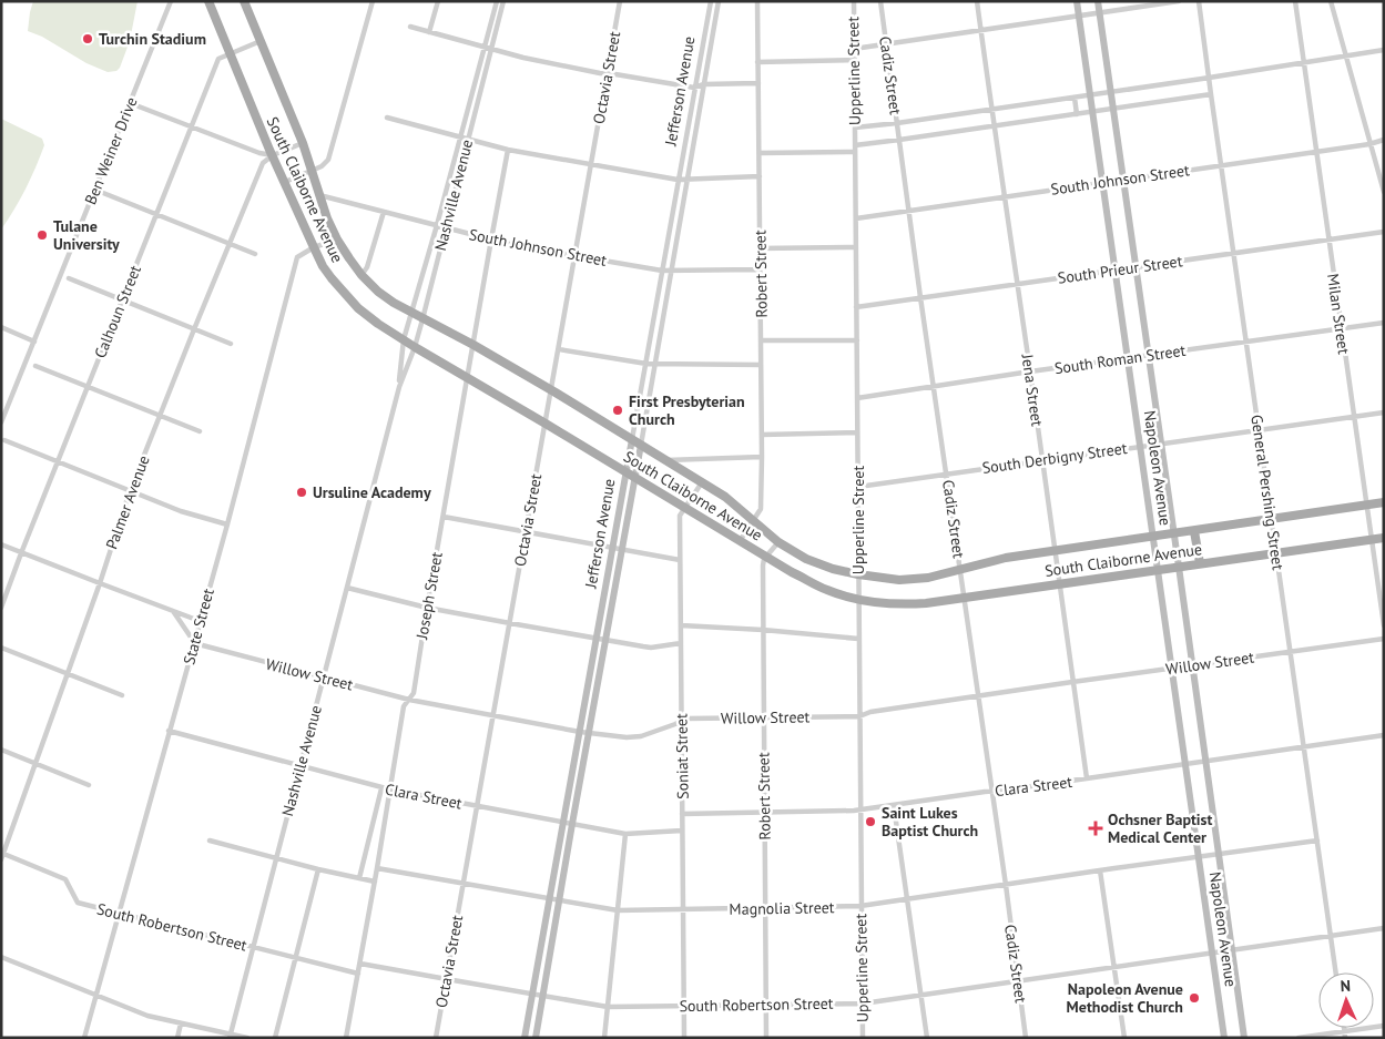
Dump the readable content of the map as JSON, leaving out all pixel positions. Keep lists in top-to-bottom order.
{
  "streets": {
    "main road": ["Jefferson Avenue", "South Claiborne Avenue", "Napoleon Avenue"],
    "street": [
      "Upperline Street",
      "Cadiz Street",
      "Octavia Street",
      "Ben Weiner Drive",
      "South Johnson Street",
      "Nashville Avenue",
      "South Prieur Street",
      "Robert Street",
      "Calhoun Street",
      "Milan Street",
      "South Roman Street",
      "Jena Street",
      "South Derbigny Street",
      "General Pershing Street",
      "Palmer Avenue",
      "Joseph Street",
      "State Street",
      "Willow Street",
      "Soniat Street",
      "Clara Street",
      "Magnolia Street",
      "South Robertson Street"
    ]
  },
  "crossings": [
    ["Upperline Street", "South Johnson Street"],
    ["Upperline Street", "South Claiborne Avenue"],
    ["Upperline Street", "South Prieur Street"],
    ["Upperline Street", "South Roman Street"],
    ["Upperline Street", "South Derbigny Street"],
    ["Upperline Street", "Willow Street"],
    ["Upperline Street", "Clara Street"],
    ["Upperline Street", "Magnolia Street"],
    ["Upperline Street", "South Robertson Street"],
    ["Cadiz Street", "South Johnson Street"],
    ["Cadiz Street", "South Claiborne Avenue"],
    ["Cadiz Street", "South Prieur Street"],
    ["Cadiz Street", "South Roman Street"],
    ["Cadiz Street", "South Derbigny Street"],
    ["Cadiz Street", "Willow Street"],
    ["Cadiz Street", "Clara Street"],
    ["Cadiz Street", "Magnolia Street"],
    ["Cadiz Street", "South Robertson Street"],
    ["Octavia Street", "South Johnson Street"],
    ["Octavia Street", "South Claiborne Avenue"],
    ["Octavia Street", "Willow Street"],
    ["Octavia Street", "Clara Street"],
    ["Octavia Street", "Magnolia Street"],
    ["Octavia Street", "South Robertson Street"],
    ["Jefferson Avenue", "South Johnson Street"],
    ["Jefferson Avenue", "South Claiborne Avenue"],
    ["Jefferson Avenue", "Willow Street"],
    ["Jefferson Avenue", "Clara Street"],
    ["Jefferson Avenue", "Magnolia Street"],
    ["Jefferson Avenue", "South Robertson Street"],
    ["South Johnson Street", "South Claiborne Avenue"],
    ["South Johnson Street", "Nashville Avenue"],
    ["South Johnson Street", "Robert Street"],
    ["South Johnson Street", "Milan Street"],
    ["South Johnson Street", "Jena Street"],
    ["South Johnson Street", "Napoleon Avenue"],
    ["South Johnson Street", "General Pershing Street"],
    ["South Johnson Street", "Joseph Street"],
    ["South Claiborne Avenue", "Nashville Avenue"],
    ["South Claiborne Avenue", "Robert Street"],
    ["South Claiborne Avenue", "Calhoun Street"],
    ["South Claiborne Avenue", "Milan Street"],
    ["South Claiborne Avenue", "Jena Street"],
    ["South Claiborne Avenue", "Napoleon Avenue"],
    ["South Claiborne Avenue", "General Pershing Street"],
    ["South Claiborne Avenue", "Palmer Avenue"],
    ["South Claiborne Avenue", "Joseph Street"],
    ["South Claiborne Avenue", "State Street"],
    ["South Claiborne Avenue", "Soniat Street"],
    ["Nashville Avenue", "Willow Street"],
    ["Nashville Avenue", "Clara Street"],
    ["Nashville Avenue", "South Robertson Street"],
    ["South Prieur Street", "Milan Street"],
    ["South Prieur Street", "Jena Street"],
    ["South Prieur Street", "Napoleon Avenue"],
    ["South Prieur Street", "General Pershing Street"],
    ["Robert Street", "Willow Street"],
    ["Robert Street", "Clara Street"],
    ["Robert Street", "Magnolia Street"],
    ["Robert Street", "South Robertson Street"],
    ["Milan Street", "South Roman Street"],
    ["Milan Street", "South Derbigny Street"],
    ["South Roman Street", "Jena Street"],
    ["South Roman Street", "Napoleon Avenue"],
    ["South Roman Street", "General Pershing Street"],
    ["Jena Street", "South Derbigny Street"],
    ["Jena Street", "Willow Street"],
    ["Jena Street", "Clara Street"],
    ["South Derbigny Street", "Napoleon Avenue"],
    ["South Derbigny Street", "General Pershing Street"],
    ["Napoleon Avenue", "Willow Street"],
    ["Napoleon Avenue", "Clara Street"],
    ["Napoleon Avenue", "Magnolia Street"],
    ["Napoleon Avenue", "South Robertson Street"],
    ["General Pershing Street", "Willow Street"],
    ["General Pershing Street", "Clara Street"],
    ["General Pershing Street", "Magnolia Street"],
    ["General Pershing Street", "South Robertson Street"],
    ["Palmer Avenue", "South Robertson Street"],
    ["Joseph Street", "Willow Street"],
    ["Joseph Street", "Clara Street"],
    ["Joseph Street", "Magnolia Street"],
    ["Joseph Street", "South Robertson Street"],
    ["State Street", "Willow Street"],
    ["State Street", "Clara Street"],
    ["State Street", "South Robertson Street"],
    ["Willow Street", "Soniat Street"],
    ["Soniat Street", "Clara Street"],
    ["Soniat Street", "Magnolia Street"],
    ["Soniat Street", "South Robertson Street"]
  ],
  "places": {
    "other": [
      "Turchin Stadium",
      "Tulane University",
      "First Presbyterian Church",
      "Ursuline Academy",
      "Saint Lukes Baptist Church",
      "Napoleon Avenue Methodist Church"
    ],
    "health": ["Ochsner Baptist Medical Center"]
  },
  "north": "top"
}
